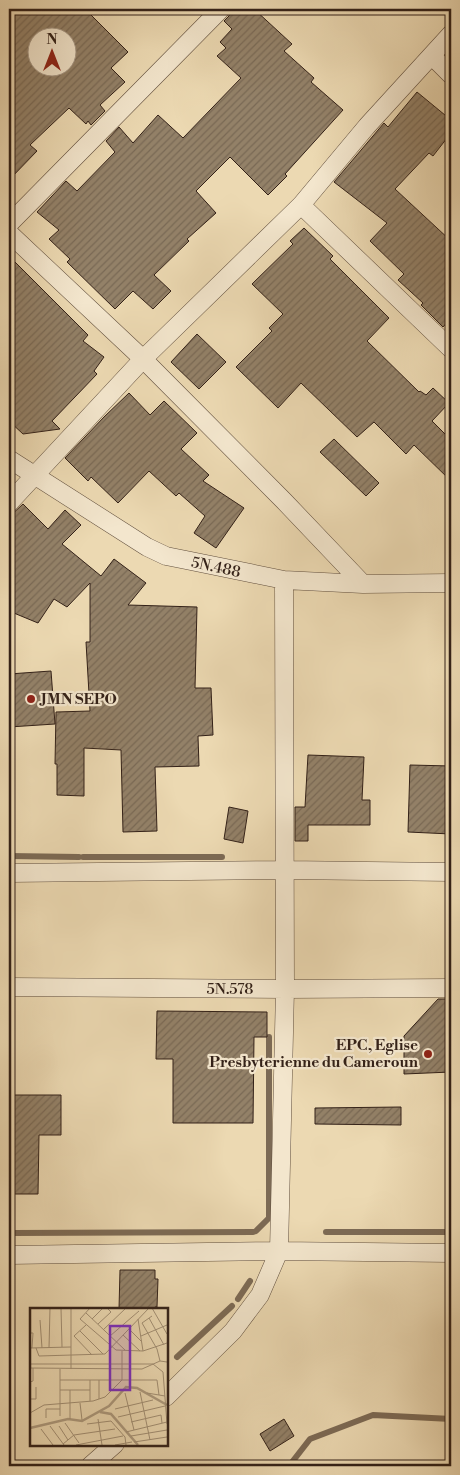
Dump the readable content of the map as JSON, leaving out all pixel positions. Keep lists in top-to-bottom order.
{
  "streets": {
    "street": ["5N.488", "5N.578"]
  },
  "places": ["JMN SEPO", "EPC, Eglise Presbyterienne du Cameroun"],
  "north": "top"
}
